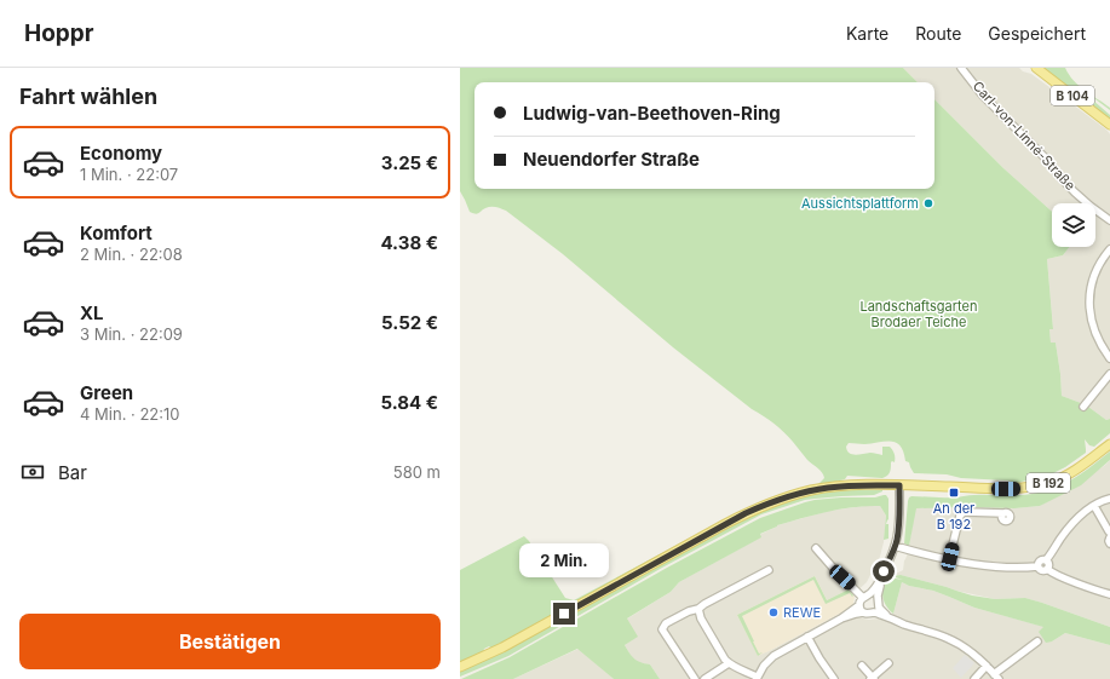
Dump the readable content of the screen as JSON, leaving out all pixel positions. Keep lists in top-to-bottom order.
{
  "streets": {
    "main road": ["B 104", "B 192"],
    "street": ["Carl-von-Linné-Straße"]
  },
  "parks": ["Landschaftsgarten Brodaer Teiche"],
  "places": {
    "other": ["Aussichtsplattform", "REWE"],
    "transit": ["An der B 192"]
  },
  "page": {
    "header": "Hoppr",
    "nav": ["Karte", "Route", "Gespeichert"],
    "heading": "Fahrt wählen",
    "banner": ["Ludwig-van-Beethoven-Ring", "Neuendorfer Straße"],
    "list": [
      {
        "name": "Economy",
        "note": "1 Min. · 22:07",
        "value": "3.25 €"
      },
      {
        "name": "Komfort",
        "note": "2 Min. · 22:08",
        "value": "4.38 €"
      },
      {
        "name": "XL",
        "note": "3 Min. · 22:09",
        "value": "5.52 €"
      },
      {
        "name": "Green",
        "note": "4 Min. · 22:10",
        "value": "5.84 €"
      }
    ],
    "pay": ["Bar", "580 m"],
    "bubble": "2 Min.",
    "buttons": "Bestätigen"
  }
}
